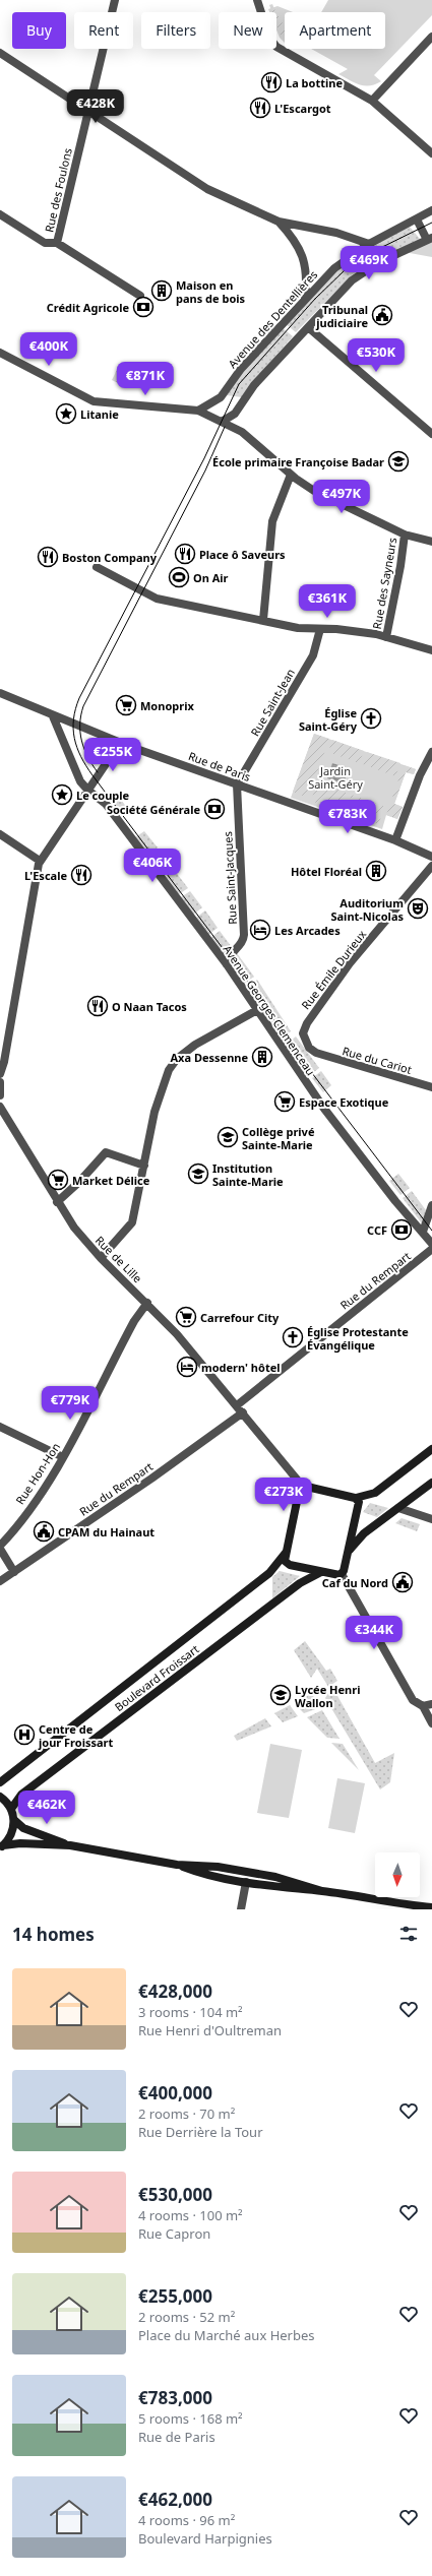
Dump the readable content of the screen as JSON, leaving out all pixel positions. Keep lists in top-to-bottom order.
{
  "streets": {
    "main road": ["Boulevard Froissart"],
    "street": [
      "Rue des Foulons",
      "Avenue des Dentellières",
      "Rue des Sayneurs",
      "Rue Saint-Jean",
      "Rue de Paris",
      "Rue Saint-Jacques",
      "Rue Émile Durieux",
      "Avenue Georges Clemenceau",
      "Rue du Cariot",
      "Rue de Lille",
      "Rue du Rempart",
      "Rue Hon-Hon"
    ]
  },
  "crossings": [
    ["Rue Saint-Jean", "Rue de Paris"],
    ["Rue Saint-Jean", "Rue Saint-Jacques"],
    ["Rue de Paris", "Rue Saint-Jacques"],
    ["Rue de Paris", "Avenue Georges Clemenceau"],
    ["Rue Saint-Jacques", "Avenue Georges Clemenceau"],
    ["Rue Émile Durieux", "Rue du Cariot"],
    ["Rue de Lille", "Rue du Rempart"],
    ["Rue de Lille", "Rue Hon-Hon"]
  ],
  "parks": ["Jardin Saint-Géry"],
  "places": {
    "restaurant": [
      "La bottine",
      "L'Escargot",
      "Place ô Saveurs",
      "Boston Company",
      "L'Escale",
      "O Naan Tacos"
    ],
    "building": ["Maison en pans de bois", "Hôtel Floréal", "Axa Dessenne"],
    "bank": ["Crédit Agricole", "Société Générale", "CCF"],
    "public building": ["Tribunal judiciaire", "CPAM du Hainaut", "Caf du Nord"],
    "place": ["Litanie", "Le couple"],
    "school or university": [
      "École primaire Françoise Badar",
      "Collège privé Sainte-Marie",
      "Institution Sainte-Marie",
      "Lycée Henri Wallon"
    ],
    "sports": ["On Air"],
    "supermarket": [
      "Monoprix",
      "Espace Exotique",
      "Market Délice",
      "Carrefour City"
    ],
    "church": ["Église Saint-Géry", "Église Protestante Évangélique"],
    "theatre": ["Auditorium Saint-Nicolas"],
    "hotel": ["Les Arcades", "modern' hôtel"],
    "hospital": ["Centre de jour Froissart"]
  },
  "north": "bottom",
  "page": {
    "chip": [
      "Buy",
      "Rent",
      "Filters",
      "New",
      "Apartment"
    ],
    "price": [
      "€428K",
      "€469K",
      "€400K",
      "€530K",
      "€871K",
      "€497K",
      "€361K",
      "€255K",
      "€783K",
      "€406K",
      "€779K",
      "€273K",
      "€344K",
      "€462K"
    ],
    "heading": "14 homes",
    "list": [
      {
        "name": "€428,000",
        "note": "3 rooms · 104 m² · Rue Henri d'Oultreman"
      },
      {
        "name": "€400,000",
        "note": "2 rooms · 70 m² · Rue Derrière la Tour"
      },
      {
        "name": "€530,000",
        "note": "4 rooms · 100 m² · Rue Capron"
      },
      {
        "name": "€255,000",
        "note": "2 rooms · 52 m² · Place du Marché aux Herbes"
      },
      {
        "name": "€783,000",
        "note": "5 rooms · 168 m² · Rue de Paris"
      },
      {
        "name": "€462,000",
        "note": "4 rooms · 96 m² · Boulevard Harpignies"
      }
    ]
  }
}
